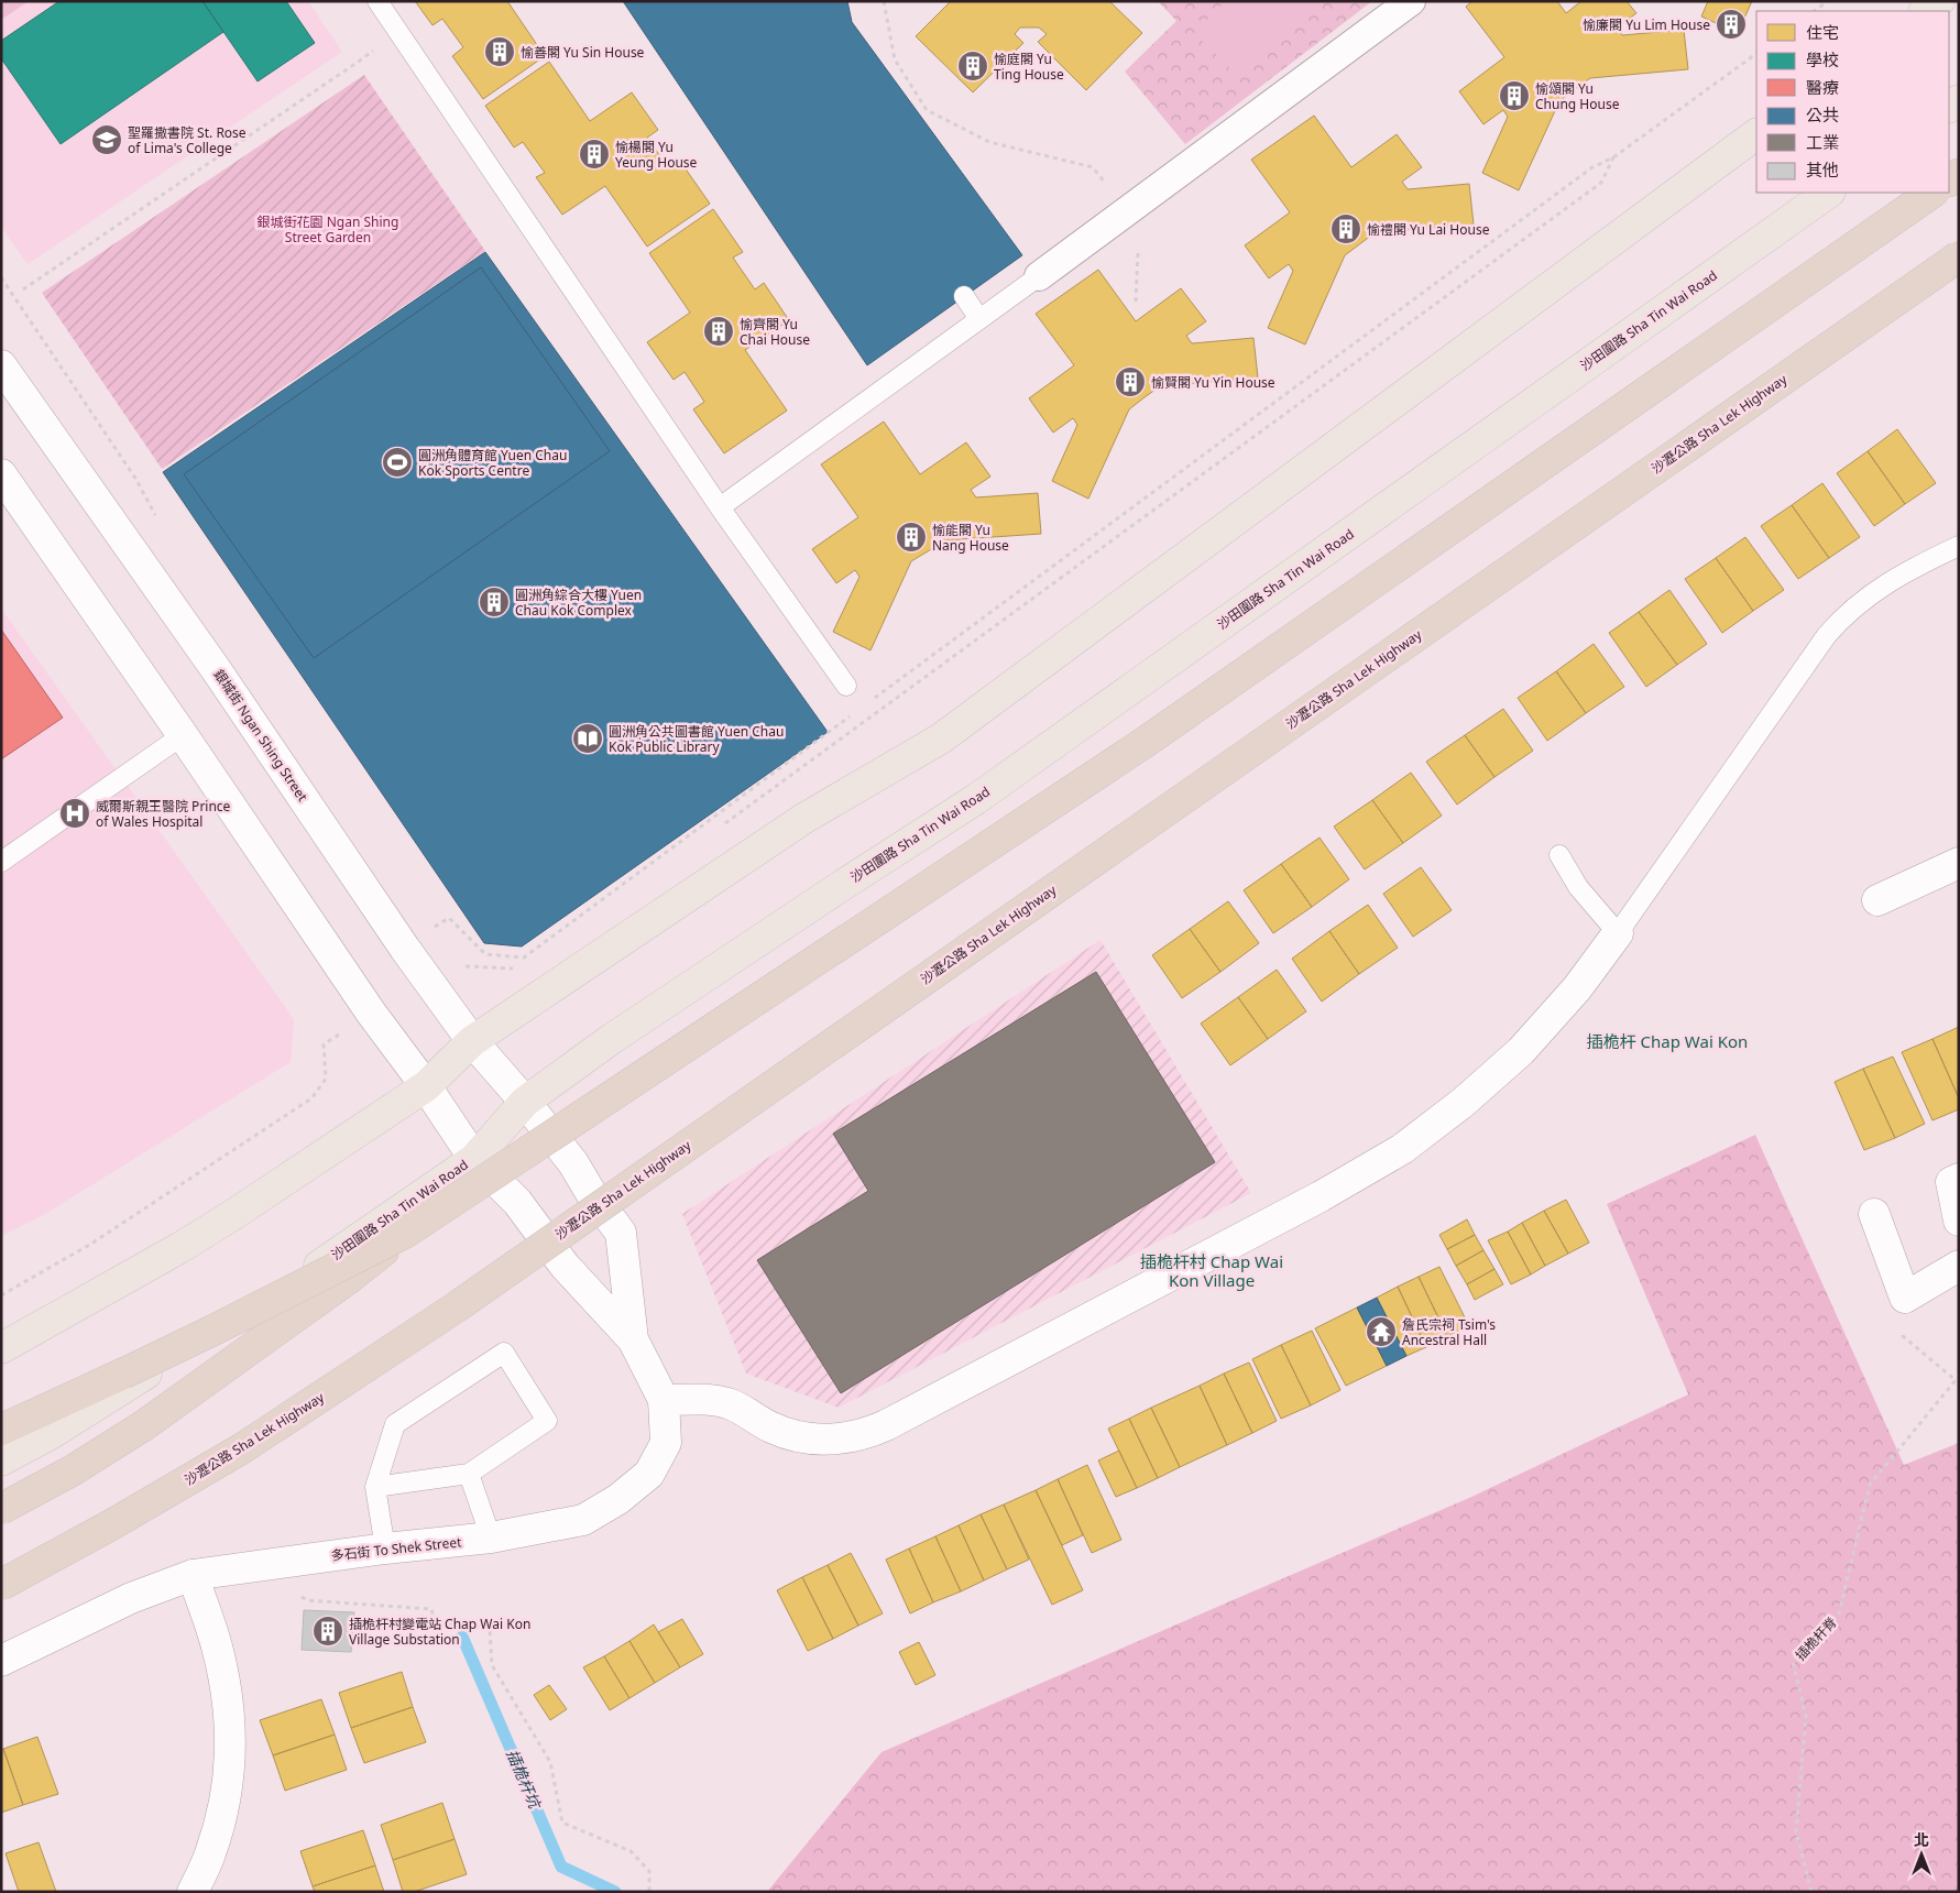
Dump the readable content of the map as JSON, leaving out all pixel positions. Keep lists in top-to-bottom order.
{
  "streets": {
    "highway": ["沙瀝公路 Sha Lek Highway"],
    "main road": ["沙田圍路 Sha Tin Wai Road"],
    "street": ["銀城街 Ngan Shing Street", "多石街 To Shek Street"],
    "path": ["插桅杆脊"]
  },
  "crossings": [
    ["沙田圍路 Sha Tin Wai Road", "銀城街 Ngan Shing Street"],
    ["沙田圍路 Sha Tin Wai Road", "多石街 To Shek Street"],
    ["銀城街 Ngan Shing Street", "多石街 To Shek Street"]
  ],
  "districts": ["插桅杆 Chap Wai Kon", "插桅杆村 Chap Wai Kon Village"],
  "water": ["插桅杆坑"],
  "parks": ["銀城街花園 Ngan Shing Street Garden"],
  "places": {
    "building": [
      "愉廉閣 Yu Lim House",
      "愉善閣 Yu Sin House",
      "愉庭閣 Yu Ting House",
      "愉頌閣 Yu Chung House",
      "愉楊閣 Yu Yeung House",
      "愉禮閣 Yu Lai House",
      "愉齊閣 Yu Chai House",
      "愉賢閣 Yu Yin House",
      "愉能閣 Yu Nang House",
      "圓洲角綜合大樓 Yuen Chau Kok Complex",
      "插桅杆村變電站 Chap Wai Kon Village Substation"
    ],
    "school or university": ["聖羅撒書院 St. Rose of Lima's College"],
    "sports": ["圓洲角體育館 Yuen Chau Kok Sports Centre"],
    "library": ["圓洲角公共圖書館 Yuen Chau Kok Public Library"],
    "hospital": ["威爾斯親王醫院 Prince of Wales Hospital"],
    "temple": ["詹氏宗祠 Tsim's Ancestral Hall"]
  },
  "legend": [
    "住宅",
    "學校",
    "醫療",
    "公共",
    "工業",
    "其他"
  ],
  "north": "top"
}
